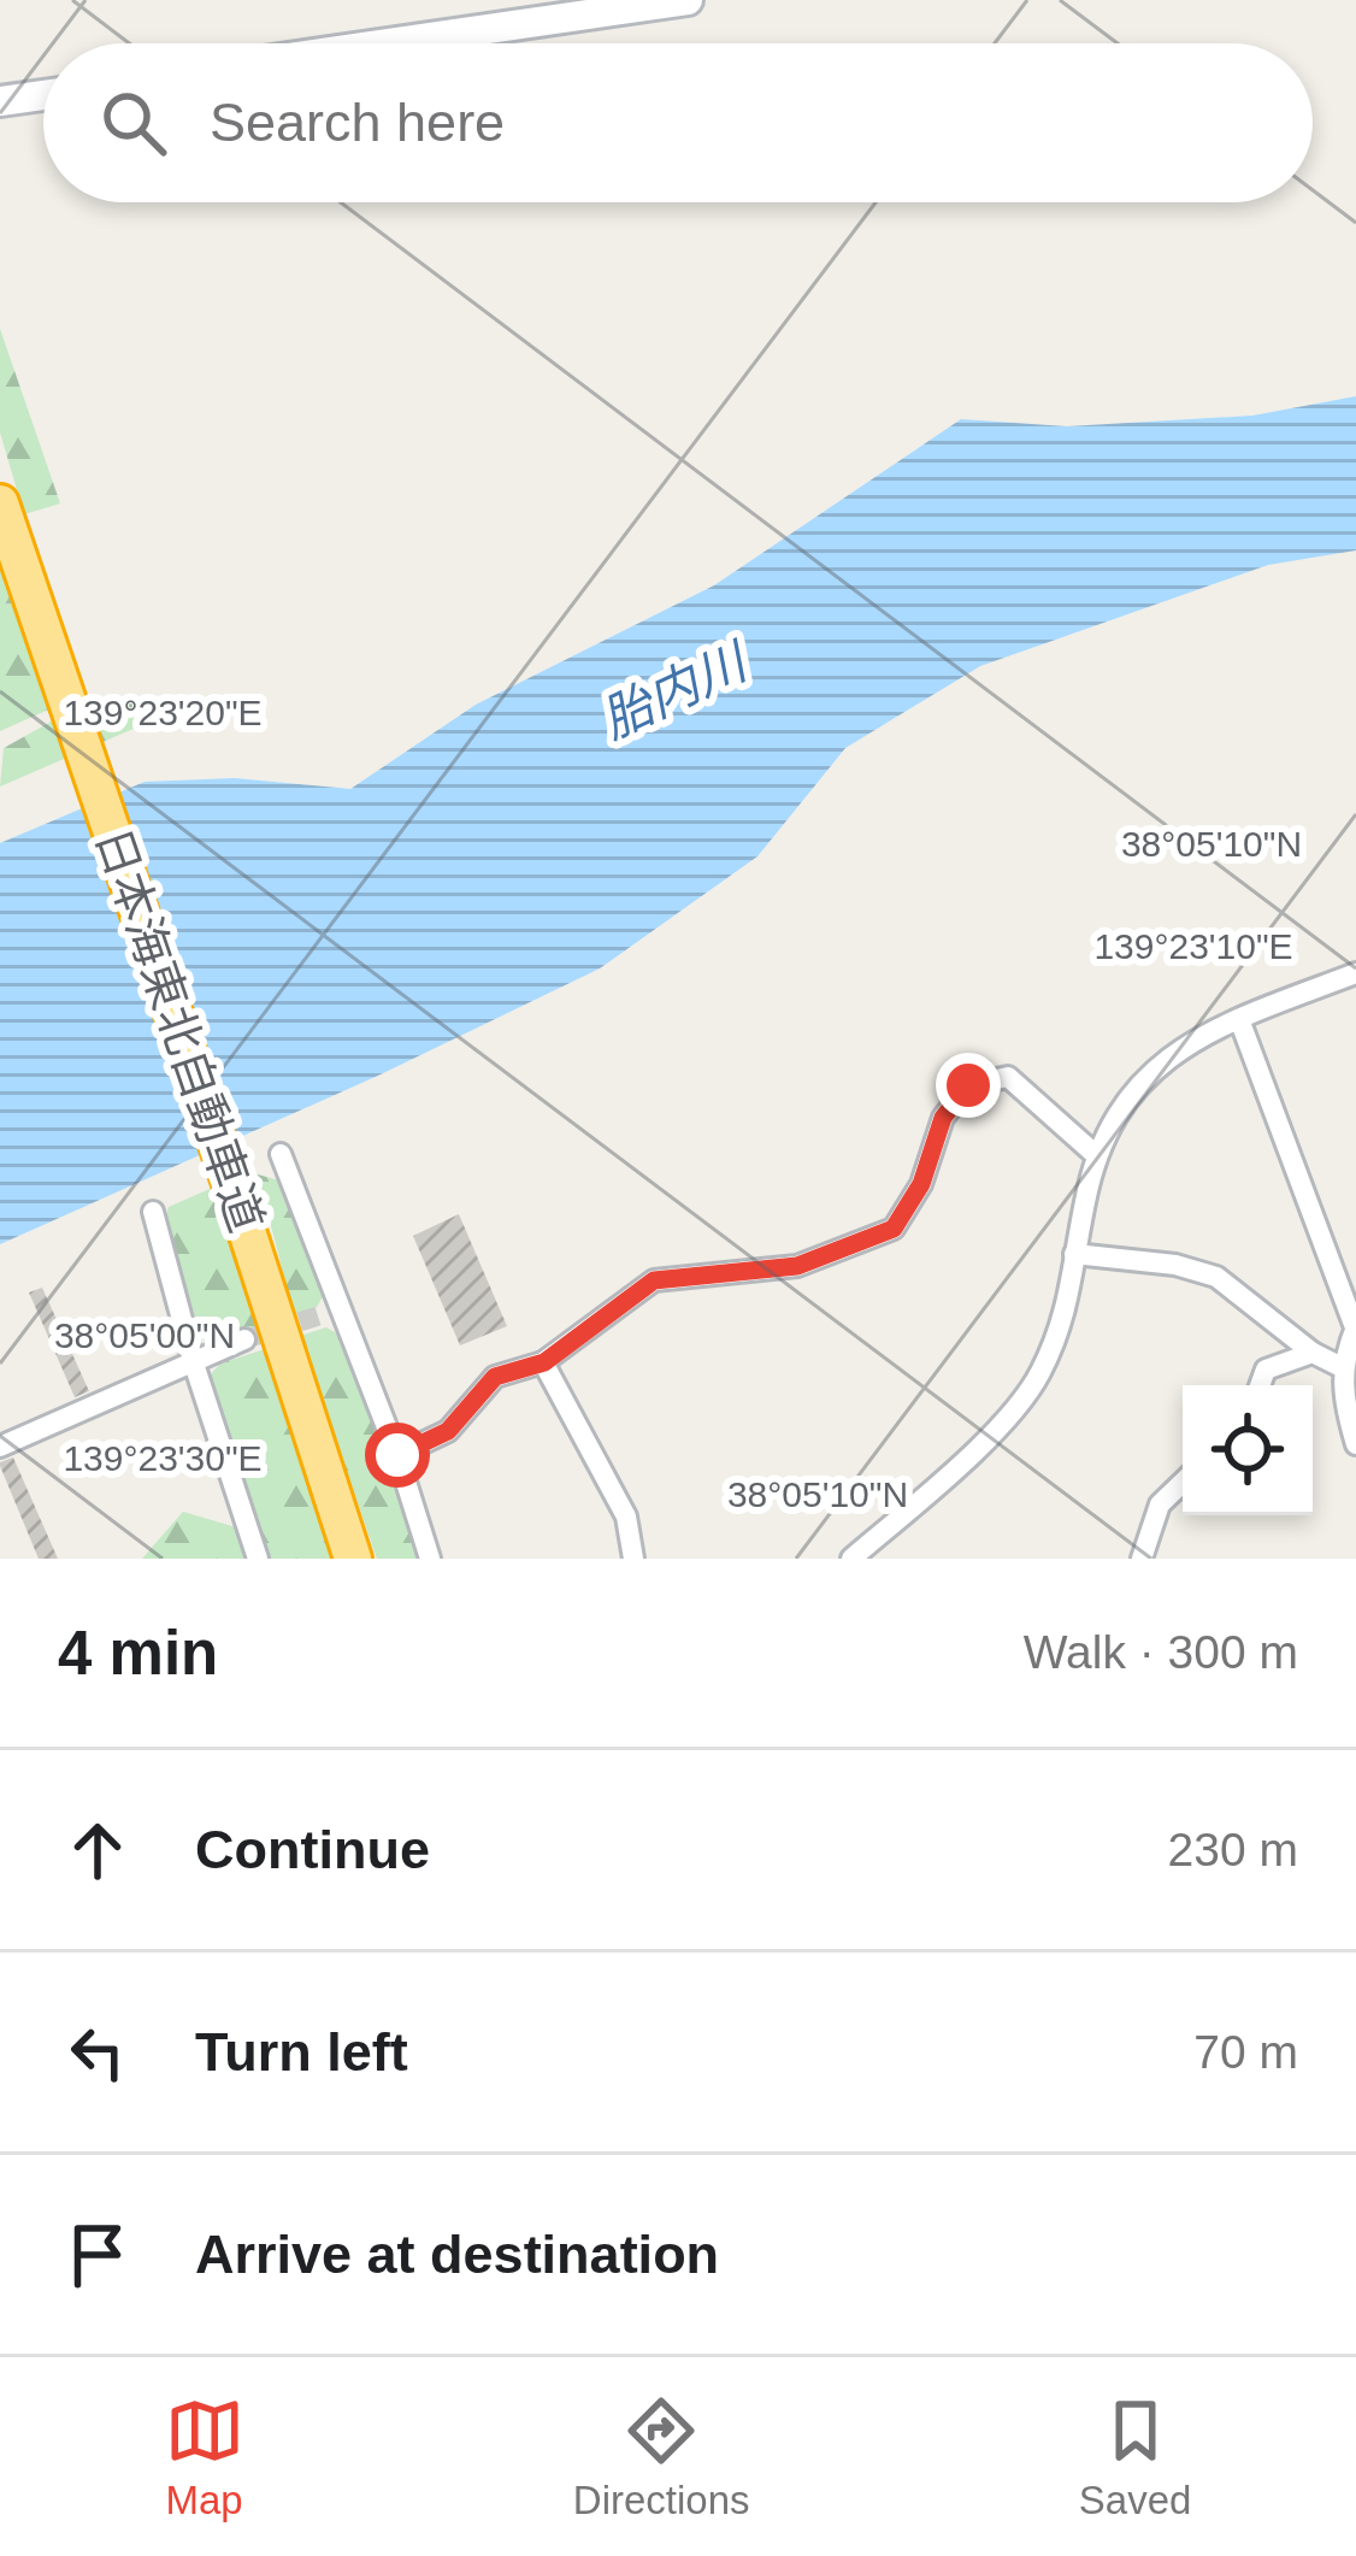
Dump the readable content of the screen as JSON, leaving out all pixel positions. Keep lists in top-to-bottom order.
{
  "streets": {
    "highway": ["日本海東北自動車道"]
  },
  "water": ["胎内川"],
  "page": {
    "search": "Search here",
    "heading": ["4 min", "Walk · 300 m"],
    "list": [
      ["Continue", "230 m"],
      ["Turn left", "70 m"],
      "Arrive at destination"
    ],
    "nav": ["Map", "Directions", "Saved"]
  },
  "coordinates": [
    "139°23'20\"E",
    "38°05'10\"N",
    "139°23'10\"E",
    "38°05'00\"N",
    "139°23'30\"E"
  ]
}
